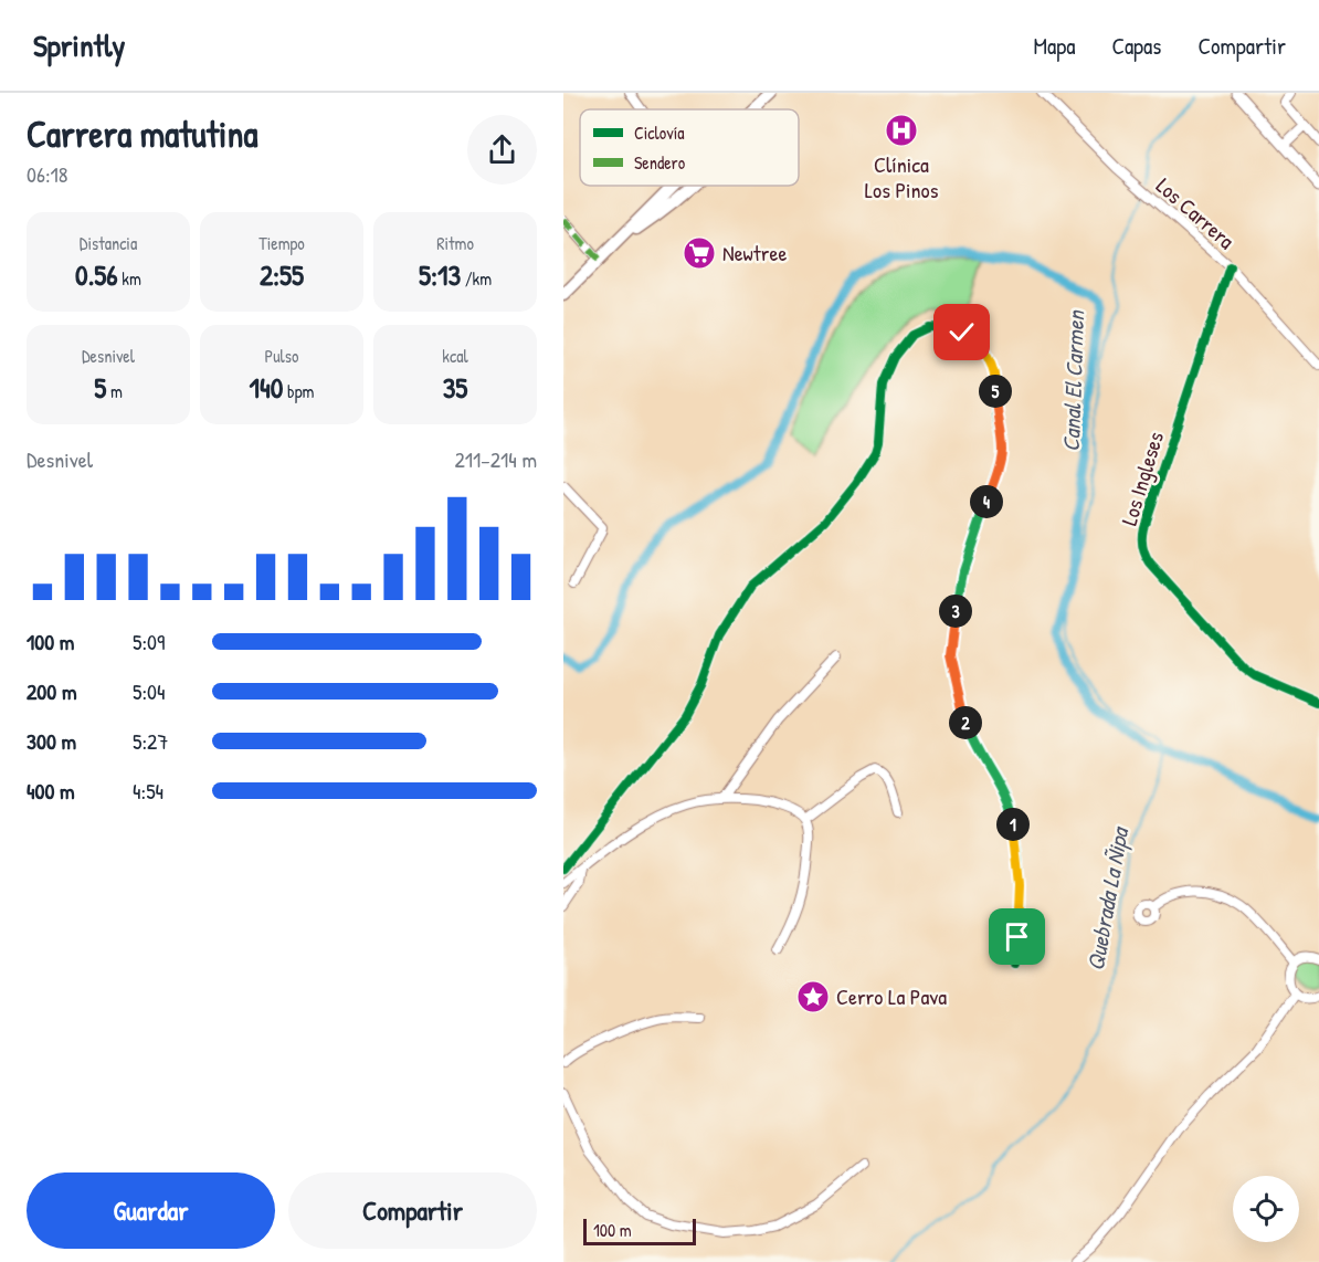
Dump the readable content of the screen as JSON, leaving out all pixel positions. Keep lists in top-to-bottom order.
{
  "streets": {
    "street": ["Los Carrera", "Los Ingleses"]
  },
  "crossings": [
    ["Los Carrera", "Los Ingleses"]
  ],
  "water": ["Canal El Carmen", "Quebrada La Ñipa"],
  "places": {
    "hospital": ["Clínica Los Pinos"],
    "supermarket": ["Newtree"],
    "place": ["Cerro La Pava"]
  },
  "legend": ["Ciclovía", "Sendero"],
  "scale_bar": "100 m",
  "page": {
    "header": "Sprintly",
    "nav": ["Mapa", "Capas", "Compartir"],
    "heading": ["Carrera matutina", "06:18"],
    "stats": [
      ["Distancia", "0.56 km"],
      ["Tiempo", "2:55"],
      ["Ritmo", "5:13 /km"],
      ["Desnivel", "5 m"],
      ["Pulso", "140 bpm"],
      ["kcal", "35"]
    ],
    "pins": [
      "5",
      "4",
      "3",
      "2",
      "1"
    ],
    "chart": ["Desnivel", "211–214 m"],
    "list": [
      {
        "name": "100 m",
        "note": "5:09"
      },
      {
        "name": "200 m",
        "note": "5:04"
      },
      {
        "name": "300 m",
        "note": "5:27"
      },
      {
        "name": "400 m",
        "note": "4:54"
      }
    ],
    "buttons": ["Guardar", "Compartir"],
    "scale": "100 m"
  }
}
